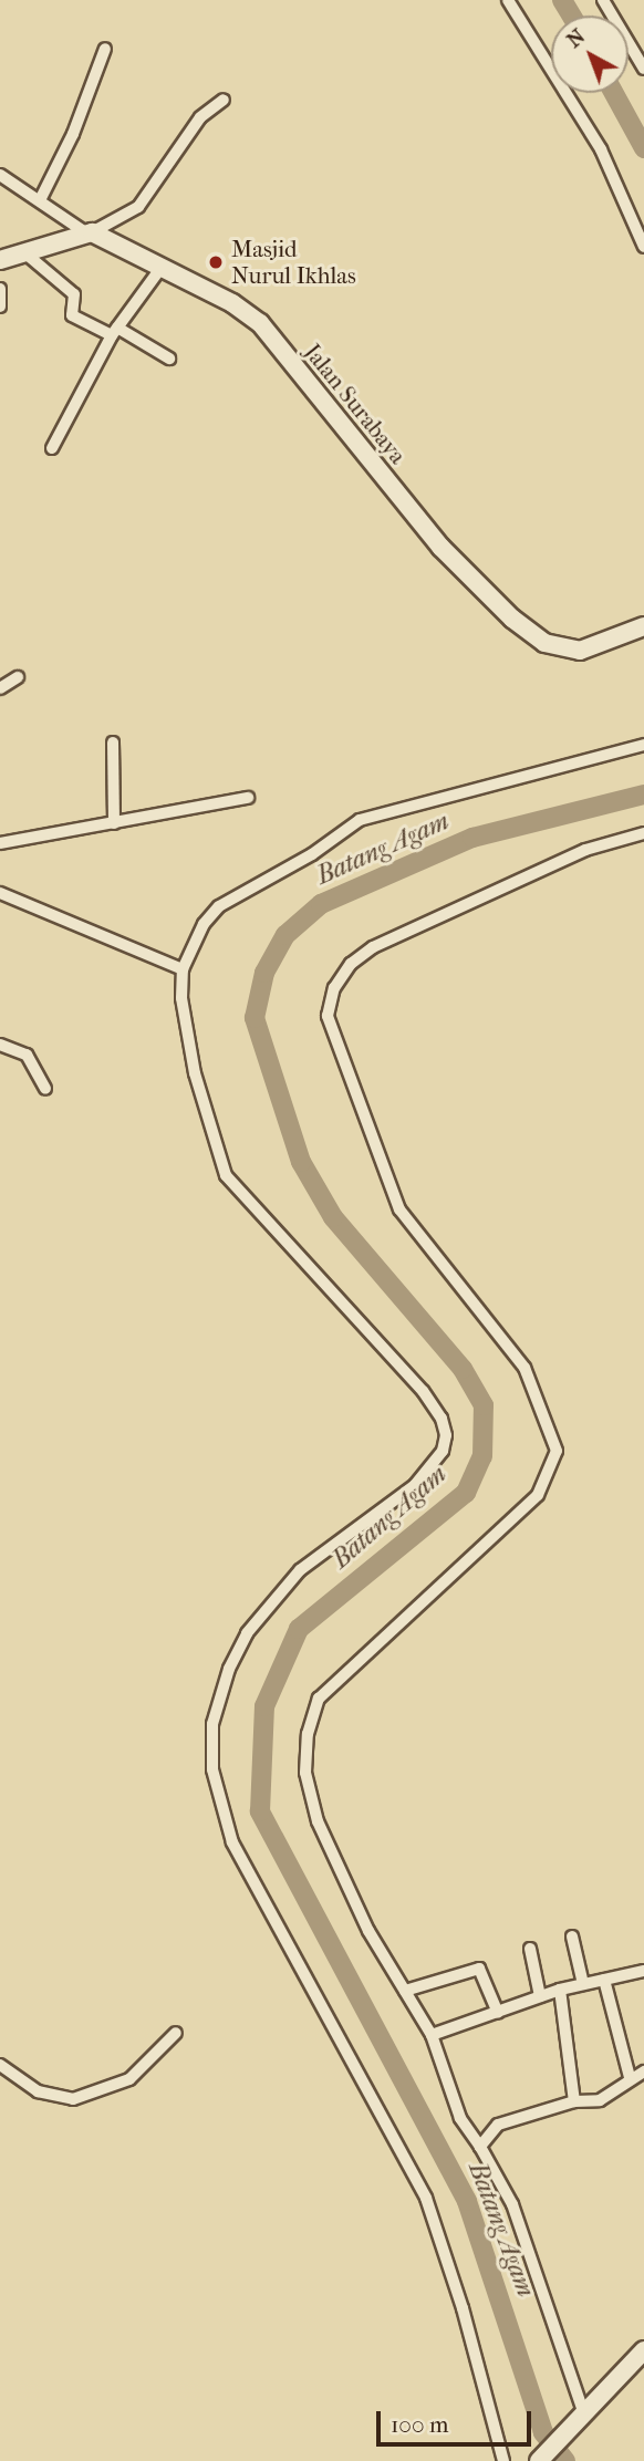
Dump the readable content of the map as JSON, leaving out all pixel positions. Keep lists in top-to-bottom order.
{
  "streets": {
    "street": ["Jalan Surabaya"]
  },
  "water": ["Batang Agam"],
  "places": ["Masjid Nurul Ikhlas"],
  "scale_bar": "100 m",
  "north": "top left"
}
